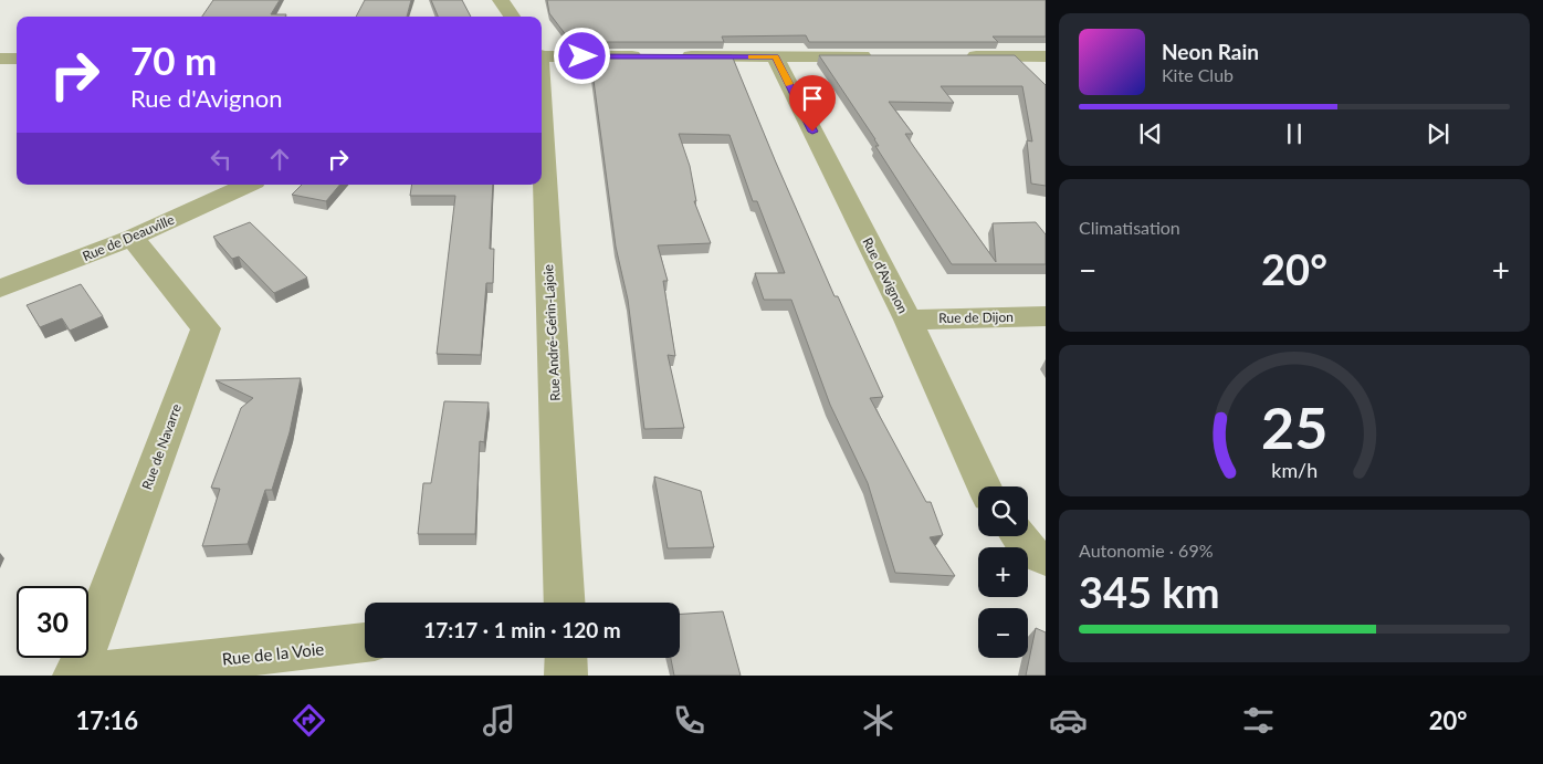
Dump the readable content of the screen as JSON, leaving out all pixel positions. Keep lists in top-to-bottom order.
{
  "streets": {
    "street": [
      "Rue de Deauville",
      "Rue d'Avignon",
      "Rue de Dijon",
      "Rue André-Gérin-Lajoie",
      "Rue de Navarre",
      "Rue de la Voie"
    ]
  },
  "crossings": [
    ["Rue de Deauville", "Rue de Navarre"],
    ["Rue d'Avignon", "Rue de Dijon"],
    ["Rue de Navarre", "Rue de la Voie"]
  ],
  "page": {
    "turn": ["70 m", "Rue d'Avignon"],
    "song": ["Neon Rain", "Kite Club"],
    "tile": [
      "Climatisation",
      ["Autonomie · 69%", "345 km"]
    ],
    "heat": ["−", "20°", "+"],
    "map_buttons": ["+", "−"],
    "limit": "30",
    "trip": "17:17 · 1 min · 120 m",
    "tabs": ["17:16", "20°"],
    "gauge": ["25", "km/h"]
  }
}
